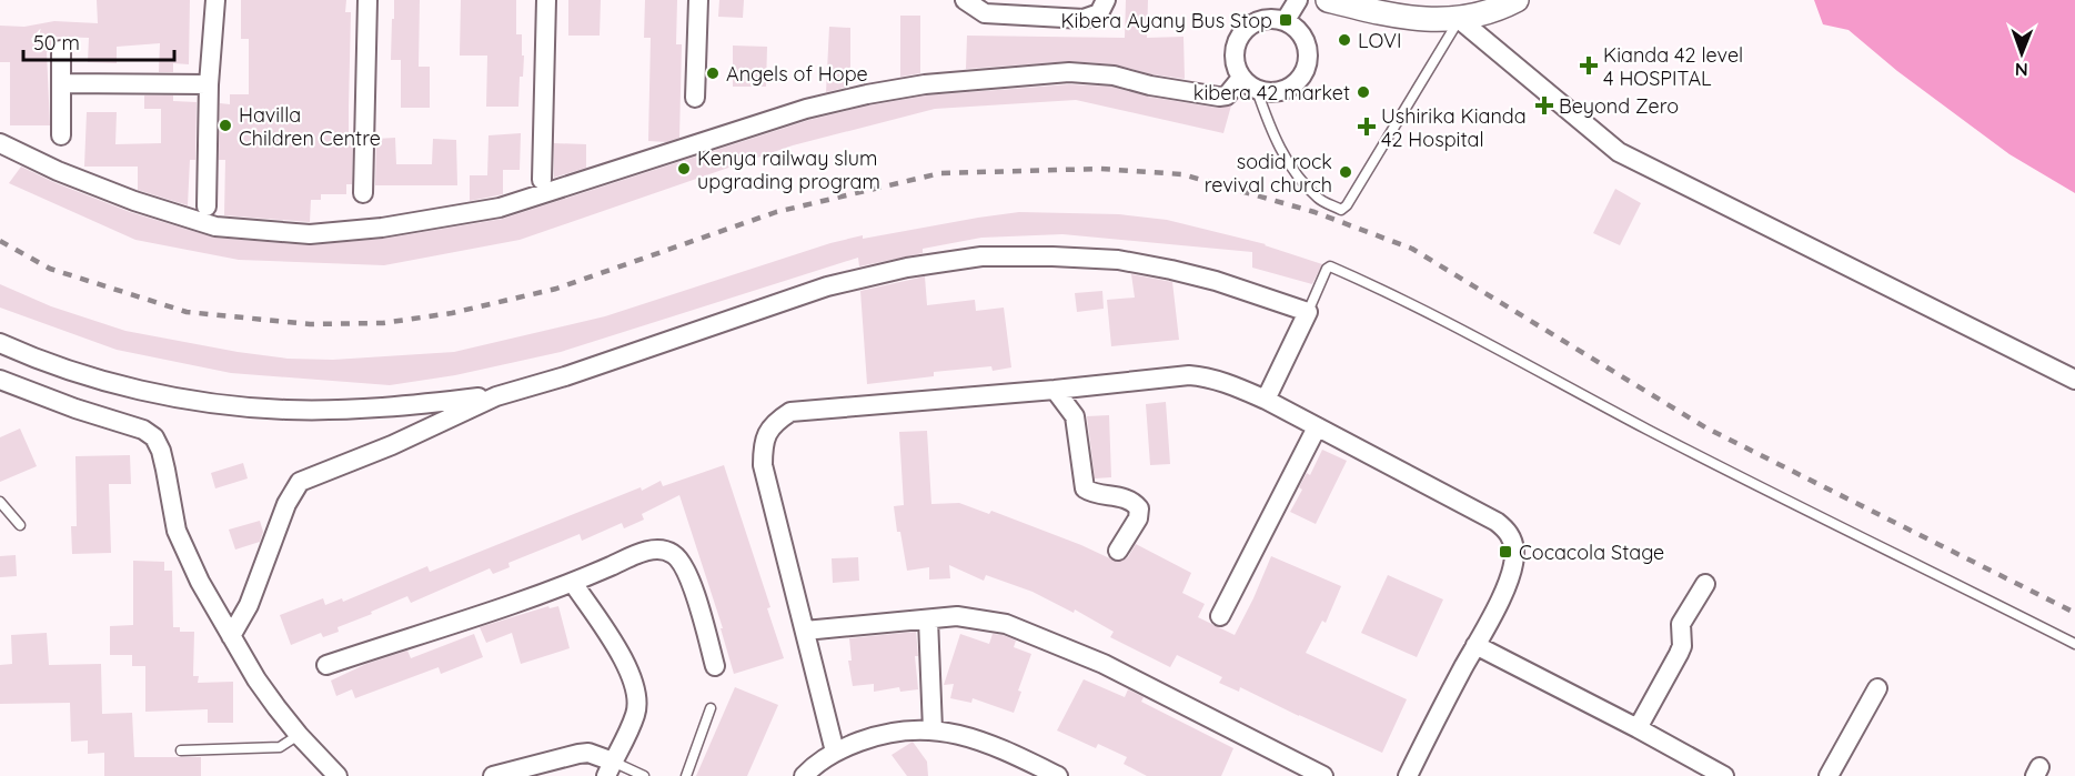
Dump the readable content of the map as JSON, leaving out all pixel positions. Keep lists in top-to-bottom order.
{
  "places": {
    "transit": ["Kibera Ayany Bus Stop", "Cocacola Stage"],
    "other": [
      "LOVI",
      "Angels of Hope",
      "kibera 42 market",
      "Havilla Children Centre",
      "Kenya railway slum upgrading program",
      "sodid rock revival church"
    ],
    "health": ["Kianda 42 level 4 HOSPITAL", "Beyond Zero", "Ushirika Kianda 42 Hospital"]
  },
  "scale_bar": "50 m",
  "north": "bottom"
}
